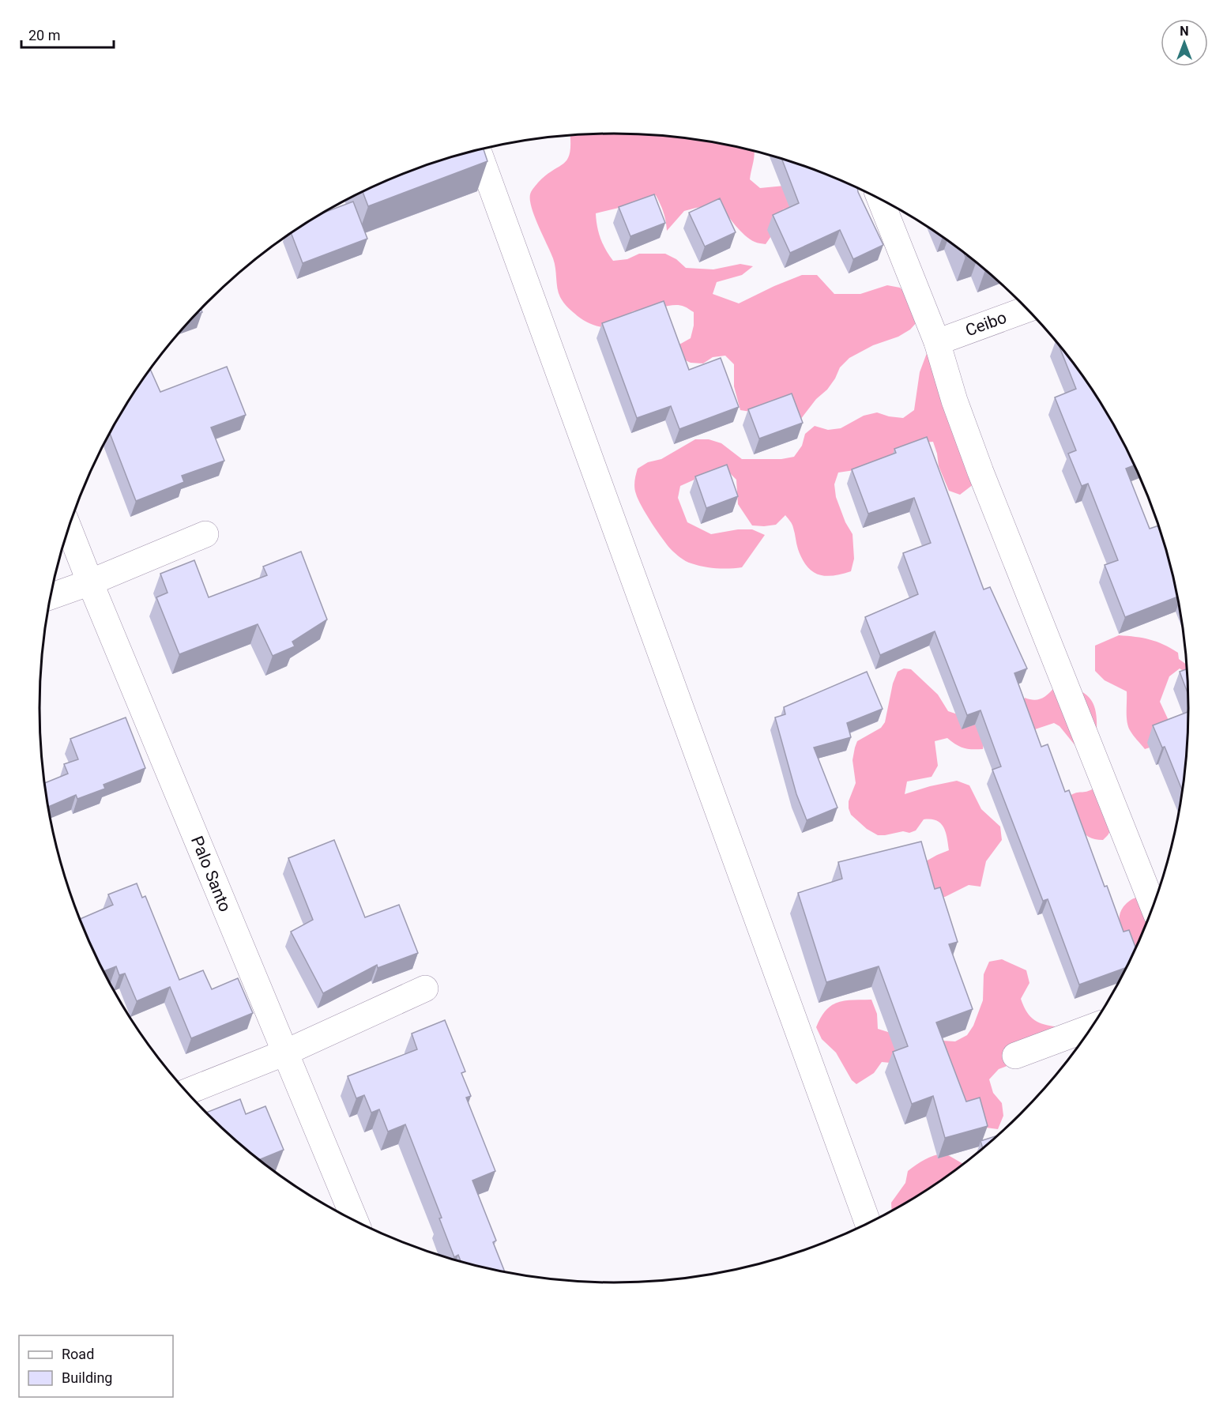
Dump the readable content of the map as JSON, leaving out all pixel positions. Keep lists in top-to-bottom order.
{
  "streets": {
    "street": ["Ceibo", "Palo Santo"]
  },
  "legend": ["Road", "Building"],
  "scale_bar": "20 m",
  "north": "top"
}
